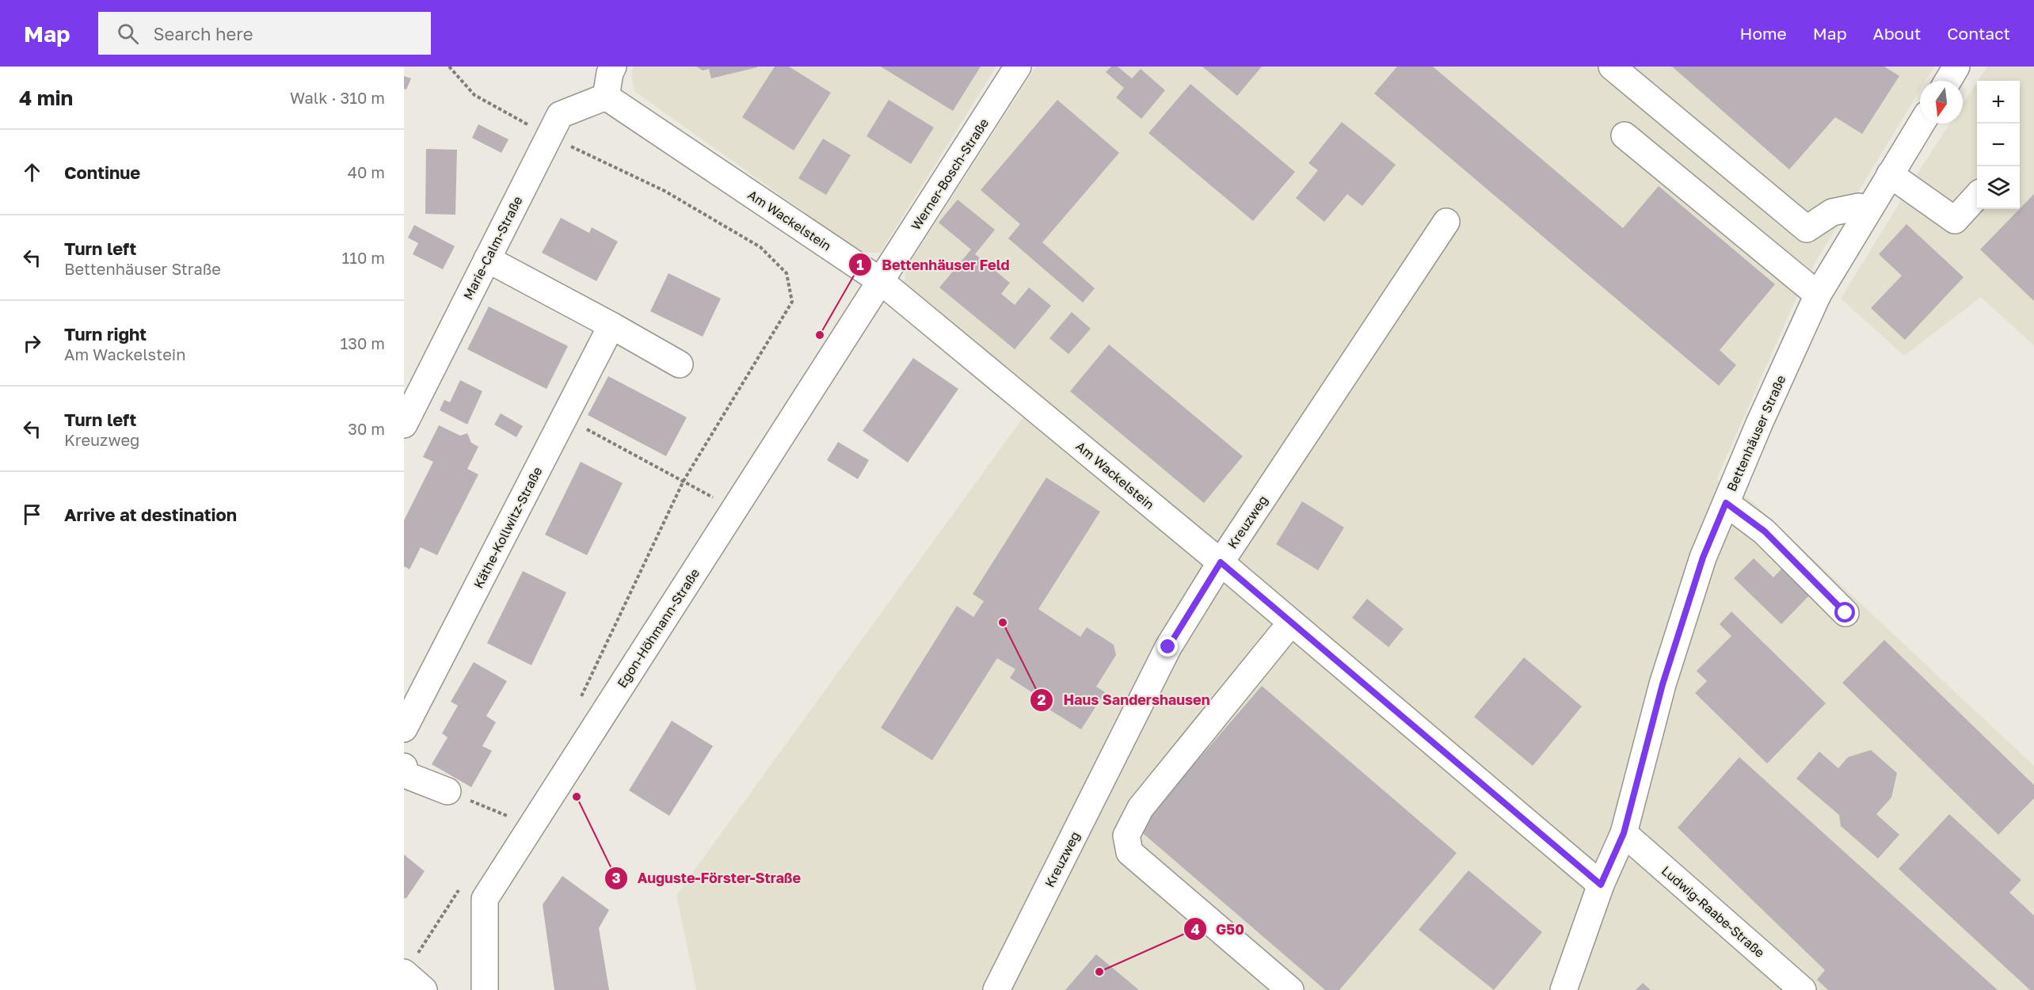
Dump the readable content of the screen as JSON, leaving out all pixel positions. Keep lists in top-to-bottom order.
{
  "streets": {
    "street": [
      "Werner-Bosch-Straße",
      "Am Wackelstein",
      "Marie-Calm-Straße",
      "Bettenhäuser Straße",
      "Kreuzweg",
      "Käthe-Kollwitz-Straße",
      "Egon-Höhmann-Straße",
      "Ludwig-Raabe-Straße"
    ]
  },
  "crossings": [
    ["Werner-Bosch-Straße", "Am Wackelstein"],
    ["Werner-Bosch-Straße", "Egon-Höhmann-Straße"],
    ["Am Wackelstein", "Marie-Calm-Straße"],
    ["Am Wackelstein", "Bettenhäuser Straße"],
    ["Am Wackelstein", "Kreuzweg"],
    ["Am Wackelstein", "Egon-Höhmann-Straße"],
    ["Bettenhäuser Straße", "Ludwig-Raabe-Straße"]
  ],
  "places": [
    "Bettenhäuser Feld",
    "Haus Sandershausen",
    "Auguste-Förster-Straße",
    "G50"
  ],
  "north": "bottom",
  "page": {
    "header": "Map",
    "search": "Search here",
    "nav": [
      "Home",
      "Map",
      "About",
      "Contact"
    ],
    "heading": ["4 min", "Walk · 310 m"],
    "map_buttons": ["+", "−"],
    "list": [
      ["Continue", "40 m"],
      ["Turn left", "Bettenhäuser Straße", "110 m"],
      ["Turn right", "Am Wackelstein", "130 m"],
      ["Turn left", "Kreuzweg", "30 m"],
      "Arrive at destination"
    ]
  }
}
